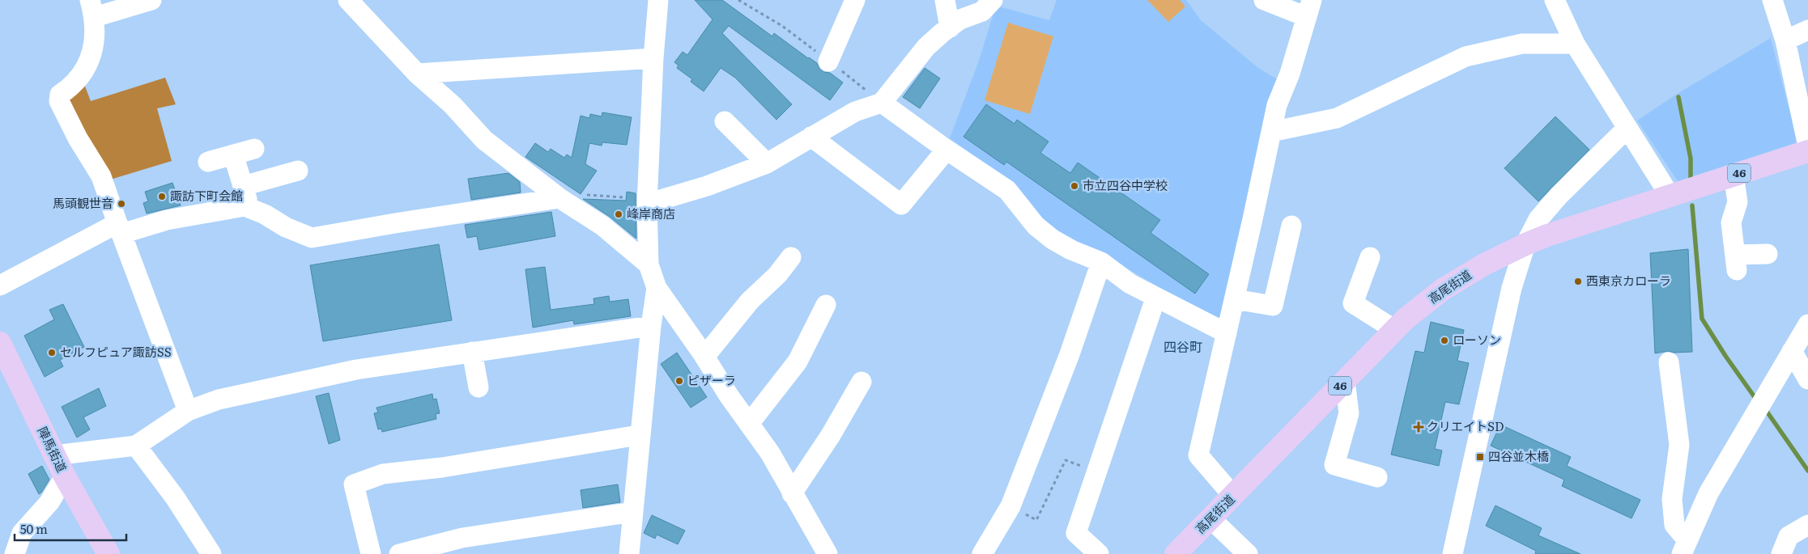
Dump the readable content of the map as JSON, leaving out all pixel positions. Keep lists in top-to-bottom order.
{
  "streets": {
    "main road": ["46", "高尾街道", "陣馬街道"]
  },
  "districts": ["四谷町"],
  "places": {
    "other": [
      "市立四谷中学校",
      "諏訪下町会館",
      "馬頭観世音",
      "峰岸商店",
      "西東京カローラ",
      "ローソン",
      "セルフピュア諏訪SS",
      "ピザーラ"
    ],
    "health": ["クリエイトSD"],
    "transit": ["四谷並木橋"]
  },
  "scale_bar": "50 m"
}
